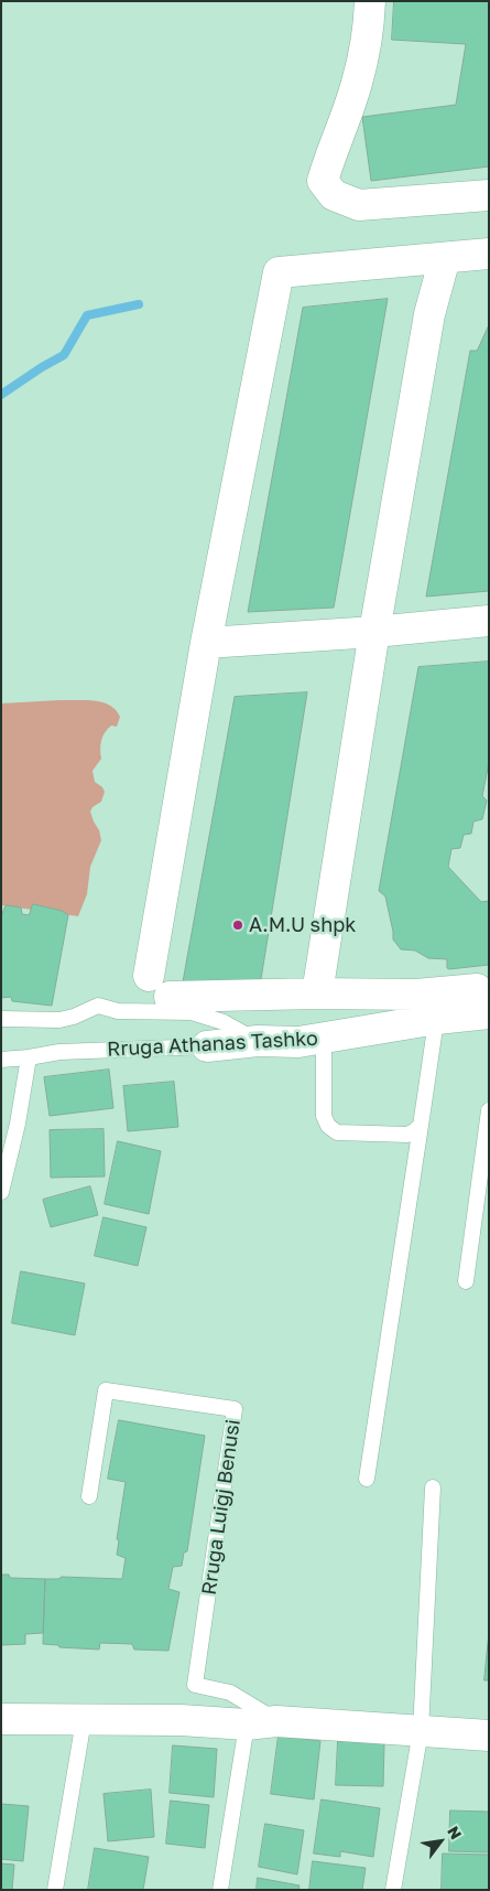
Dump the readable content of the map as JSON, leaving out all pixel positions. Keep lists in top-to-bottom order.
{
  "streets": {
    "street": ["Rruga Athanas Tashko", "Rruga Luigj Benusi"]
  },
  "places": ["A.M.U shpk"],
  "north": "top right"
}
